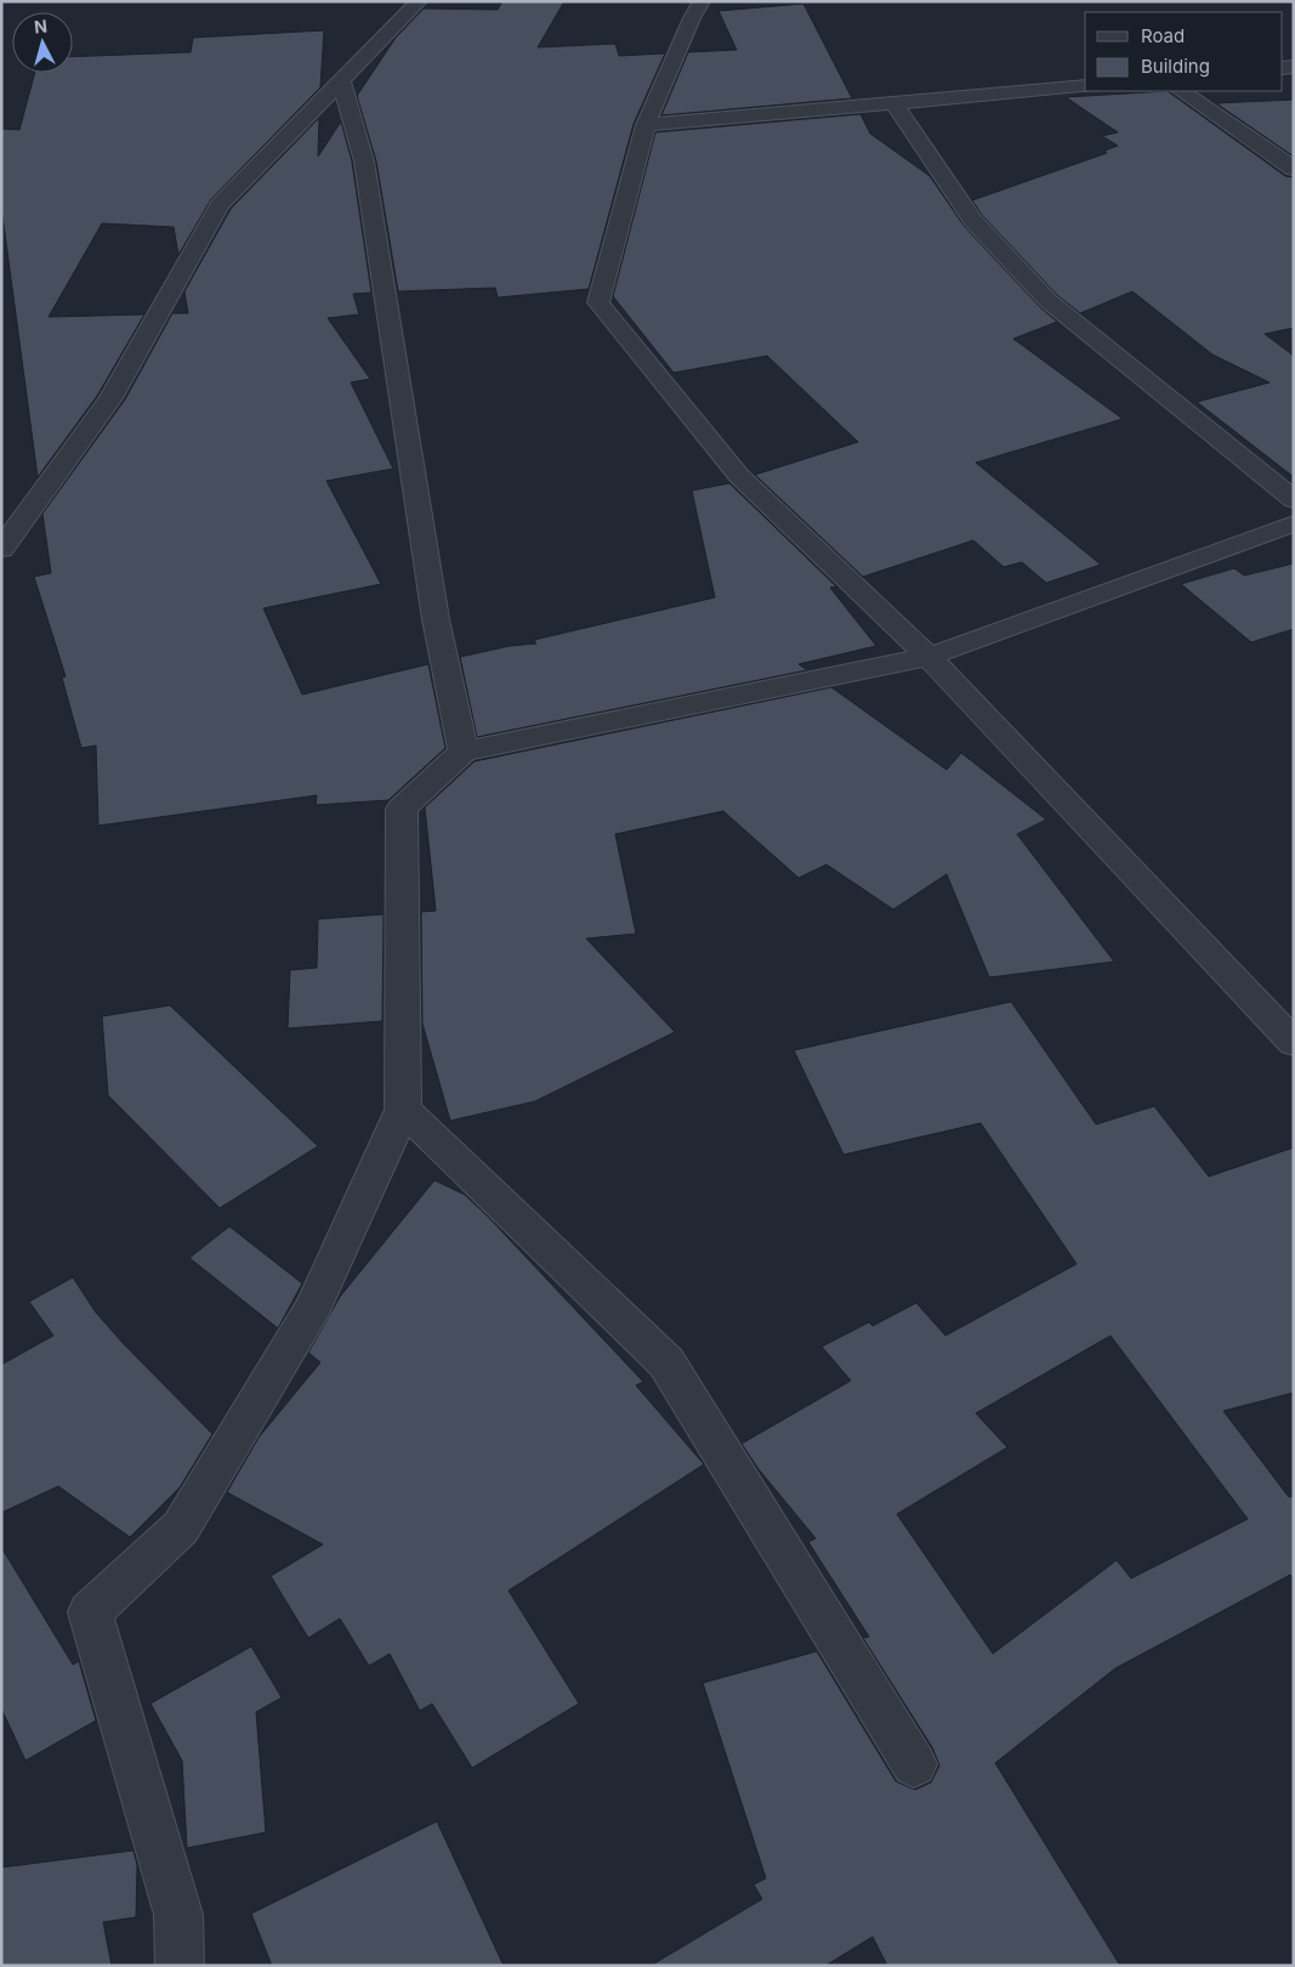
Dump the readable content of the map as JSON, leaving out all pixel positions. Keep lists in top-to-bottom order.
{
  "legend": ["Road", "Building"],
  "north": "top"
}
